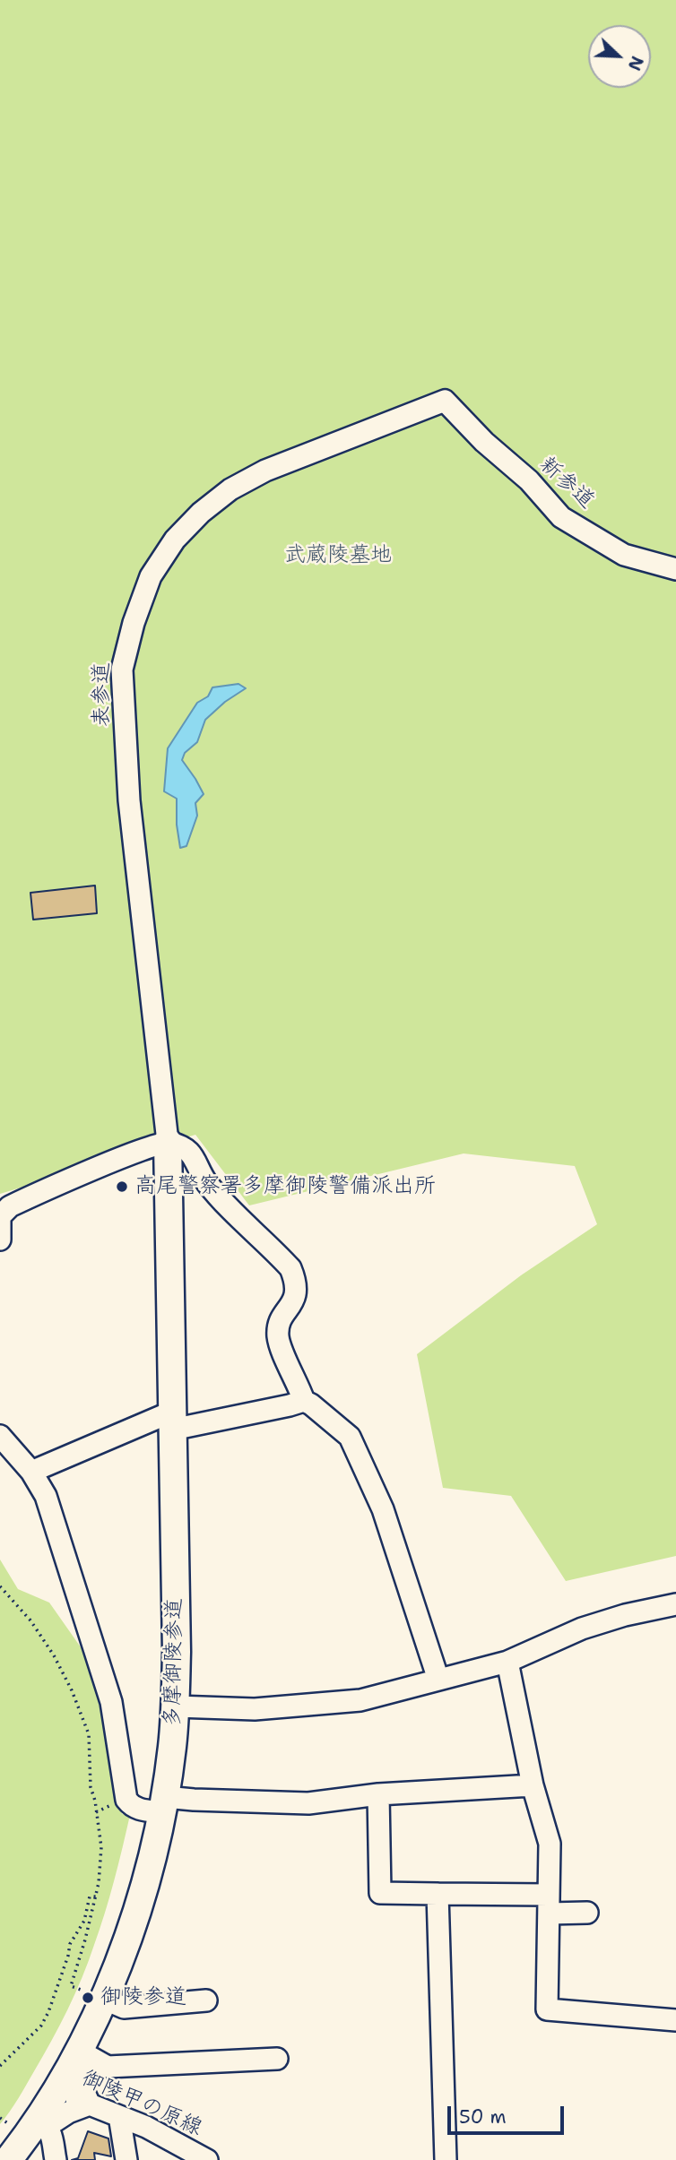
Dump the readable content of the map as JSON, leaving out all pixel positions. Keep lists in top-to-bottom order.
{
  "streets": {
    "main road": ["多摩御陵参道"],
    "street": ["新参道", "表参道", "御陵甲の原線"]
  },
  "crossings": [
    ["新参道", "表参道"],
    ["表参道", "多摩御陵参道"],
    ["多摩御陵参道", "御陵甲の原線"]
  ],
  "parks": ["武蔵陵墓地"],
  "places": ["高尾警察署多摩御陵警備派出所", "御陵参道"],
  "scale_bar": "50 m",
  "north": "bottom right"
}
